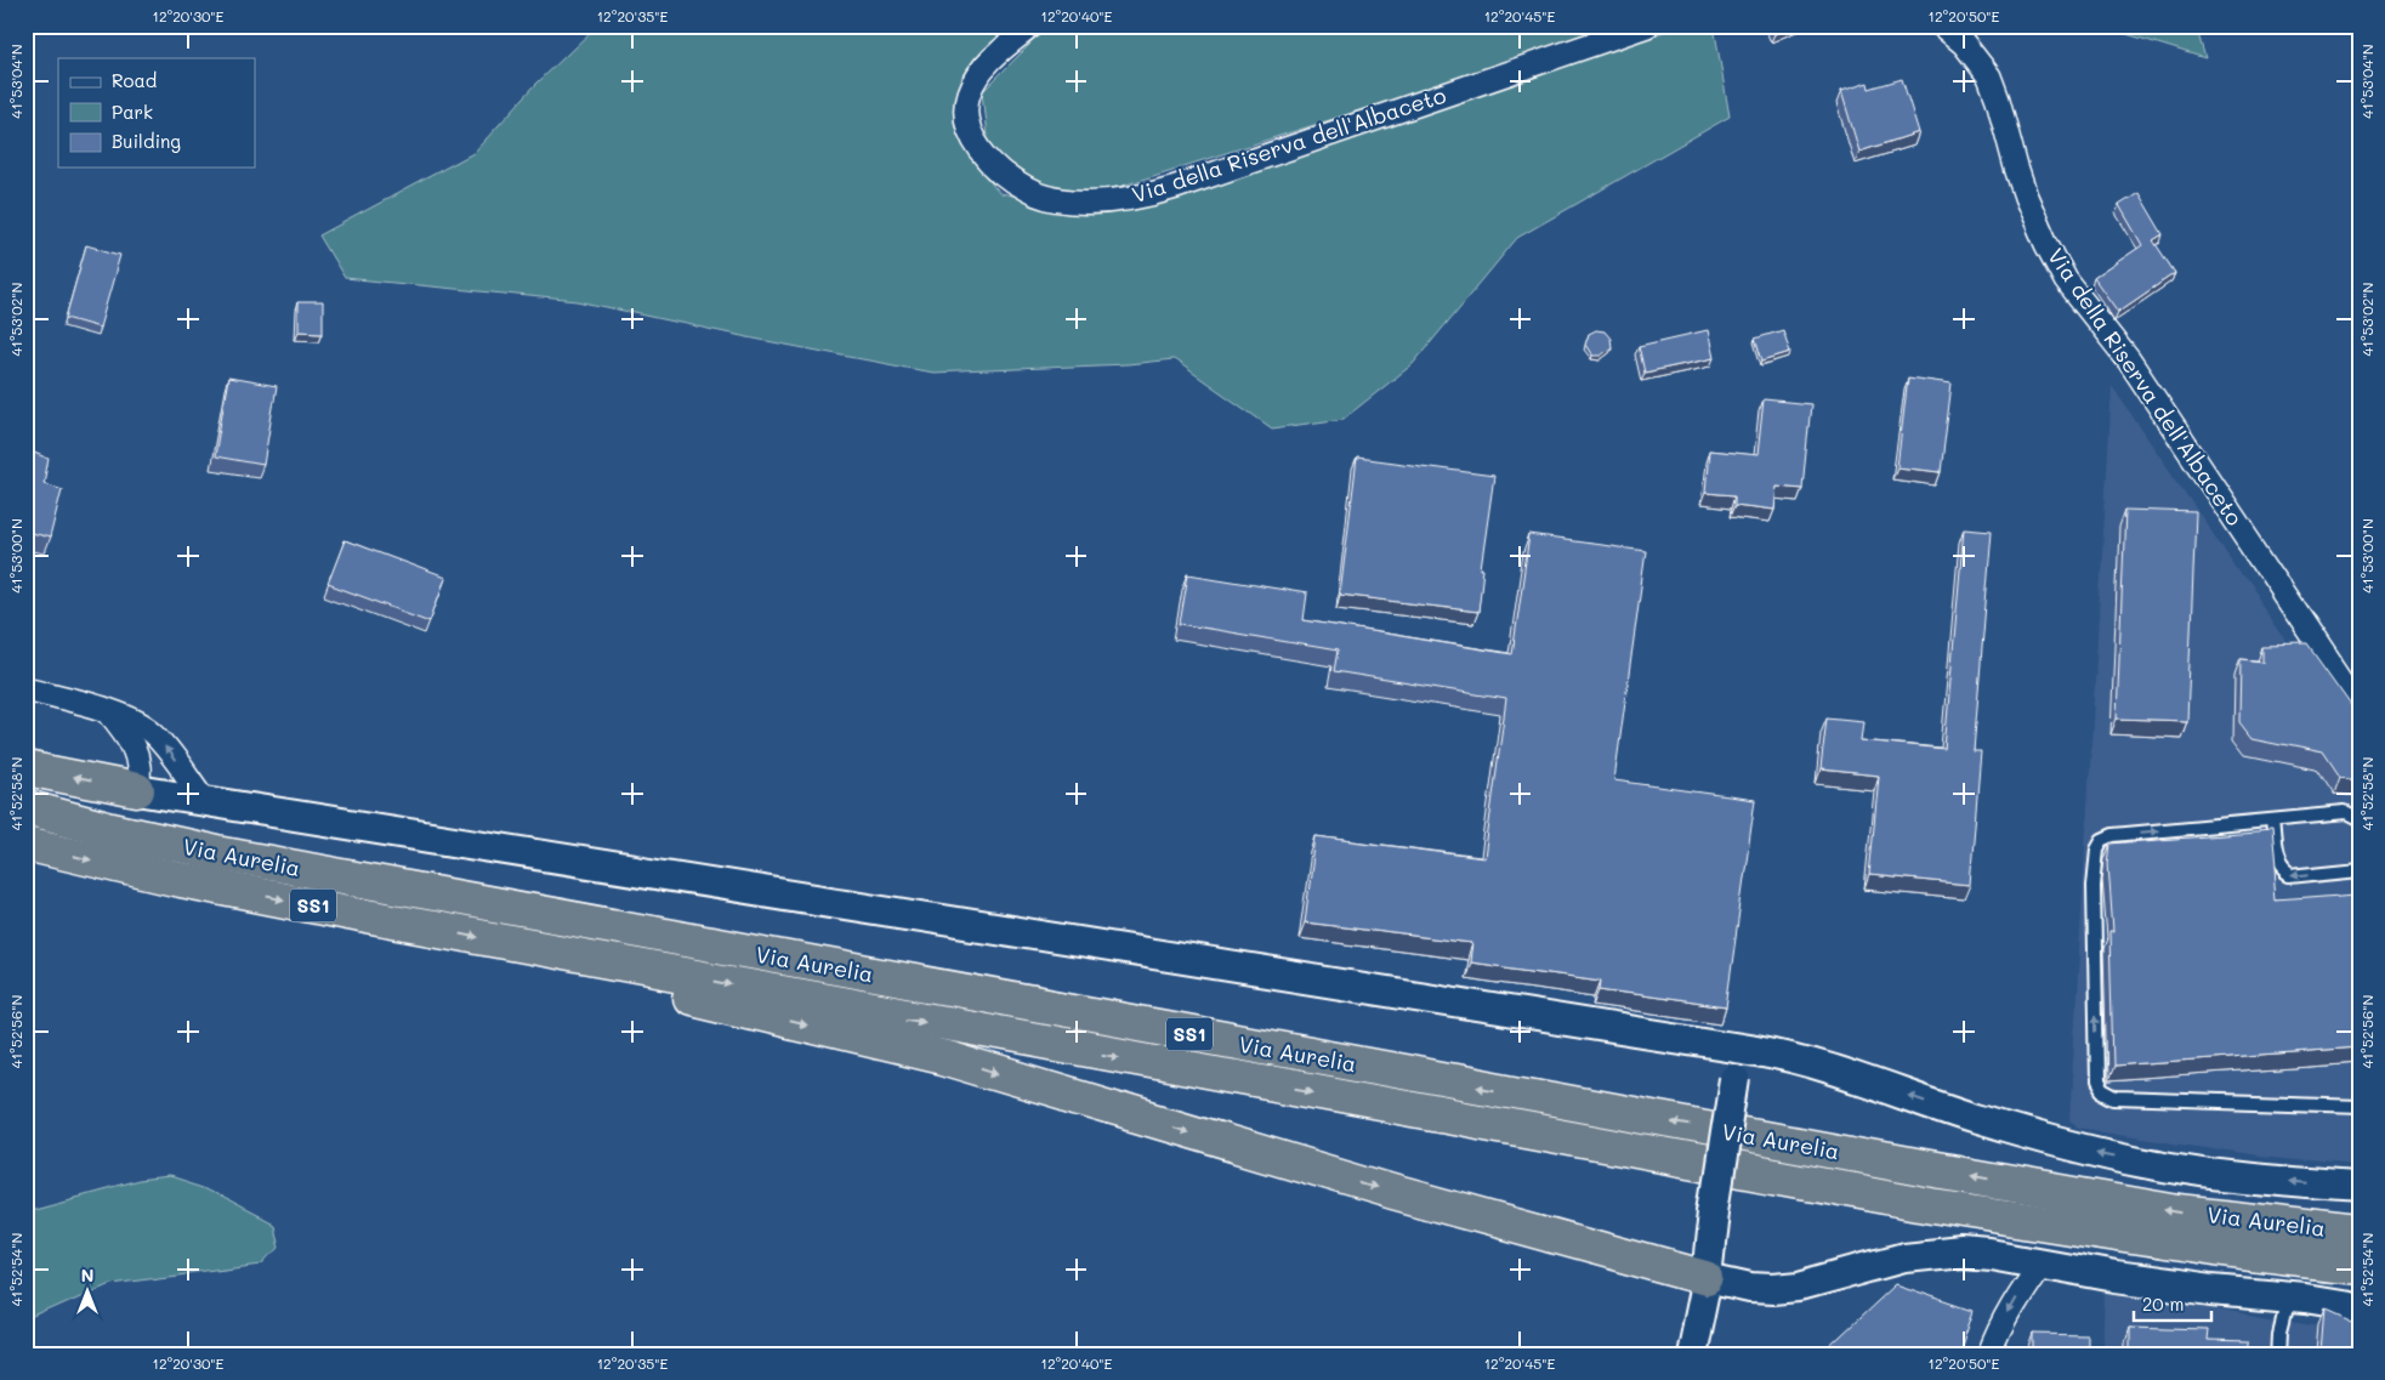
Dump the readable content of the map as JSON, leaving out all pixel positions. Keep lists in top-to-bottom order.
{
  "streets": {
    "highway": ["Via Aurelia", "SS1"],
    "street": ["Via della Riserva dell'Albaceto"]
  },
  "legend": ["Road", "Park", "Building"],
  "scale_bar": "20 m",
  "north": "top",
  "coordinates": [
    "12°20'30\"E",
    "12°20'35\"E",
    "12°20'40\"E",
    "12°20'45\"E",
    "12°20'50\"E",
    "41°53'04\"N",
    "41°53'02\"N",
    "41°53'00\"N",
    "41°52'58\"N",
    "41°52'56\"N",
    "41°52'54\"N"
  ]
}
